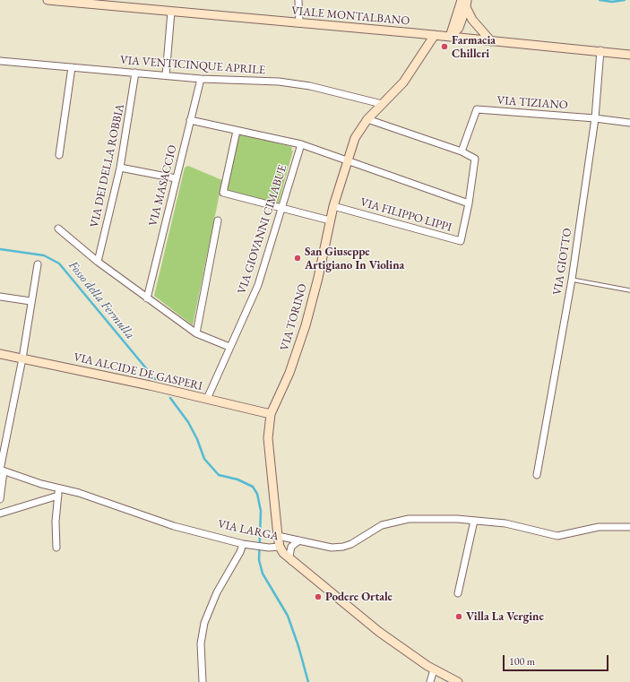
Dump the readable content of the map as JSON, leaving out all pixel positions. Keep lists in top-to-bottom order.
{
  "streets": {
    "street": [
      "VIALE MONTALBANO",
      "VIA VENTICINQUE APRILE",
      "VIA TIZIANO",
      "VIA DEI DELLA ROBBIA",
      "VIA MASACCIO",
      "VIA FILIPPO LIPPI",
      "VIA GIOVANNI CIMABUE",
      "VIA GIOTTO",
      "VIA TORINO",
      "VIA ALCIDE DE GASPERI",
      "VIA LARGA"
    ]
  },
  "crossings": [
    ["VIALE MONTALBANO", "VIA GIOTTO"],
    ["VIALE MONTALBANO", "VIA TORINO"],
    ["VIA VENTICINQUE APRILE", "VIA DEI DELLA ROBBIA"],
    ["VIA VENTICINQUE APRILE", "VIA MASACCIO"],
    ["VIA VENTICINQUE APRILE", "VIA TORINO"],
    ["VIA TIZIANO", "VIA FILIPPO LIPPI"],
    ["VIA TIZIANO", "VIA GIOTTO"],
    ["VIA FILIPPO LIPPI", "VIA TORINO"],
    ["VIA GIOVANNI CIMABUE", "VIA ALCIDE DE GASPERI"],
    ["VIA TORINO", "VIA ALCIDE DE GASPERI"],
    ["VIA TORINO", "VIA LARGA"]
  ],
  "water": ["Fosso della Fermulla"],
  "places": [
    "Farmacia Chilleri",
    "San Giuseppe Artigiano In Violina",
    "Podere Ortale",
    "Villa La Vergine"
  ],
  "scale_bar": "100 m"
}
